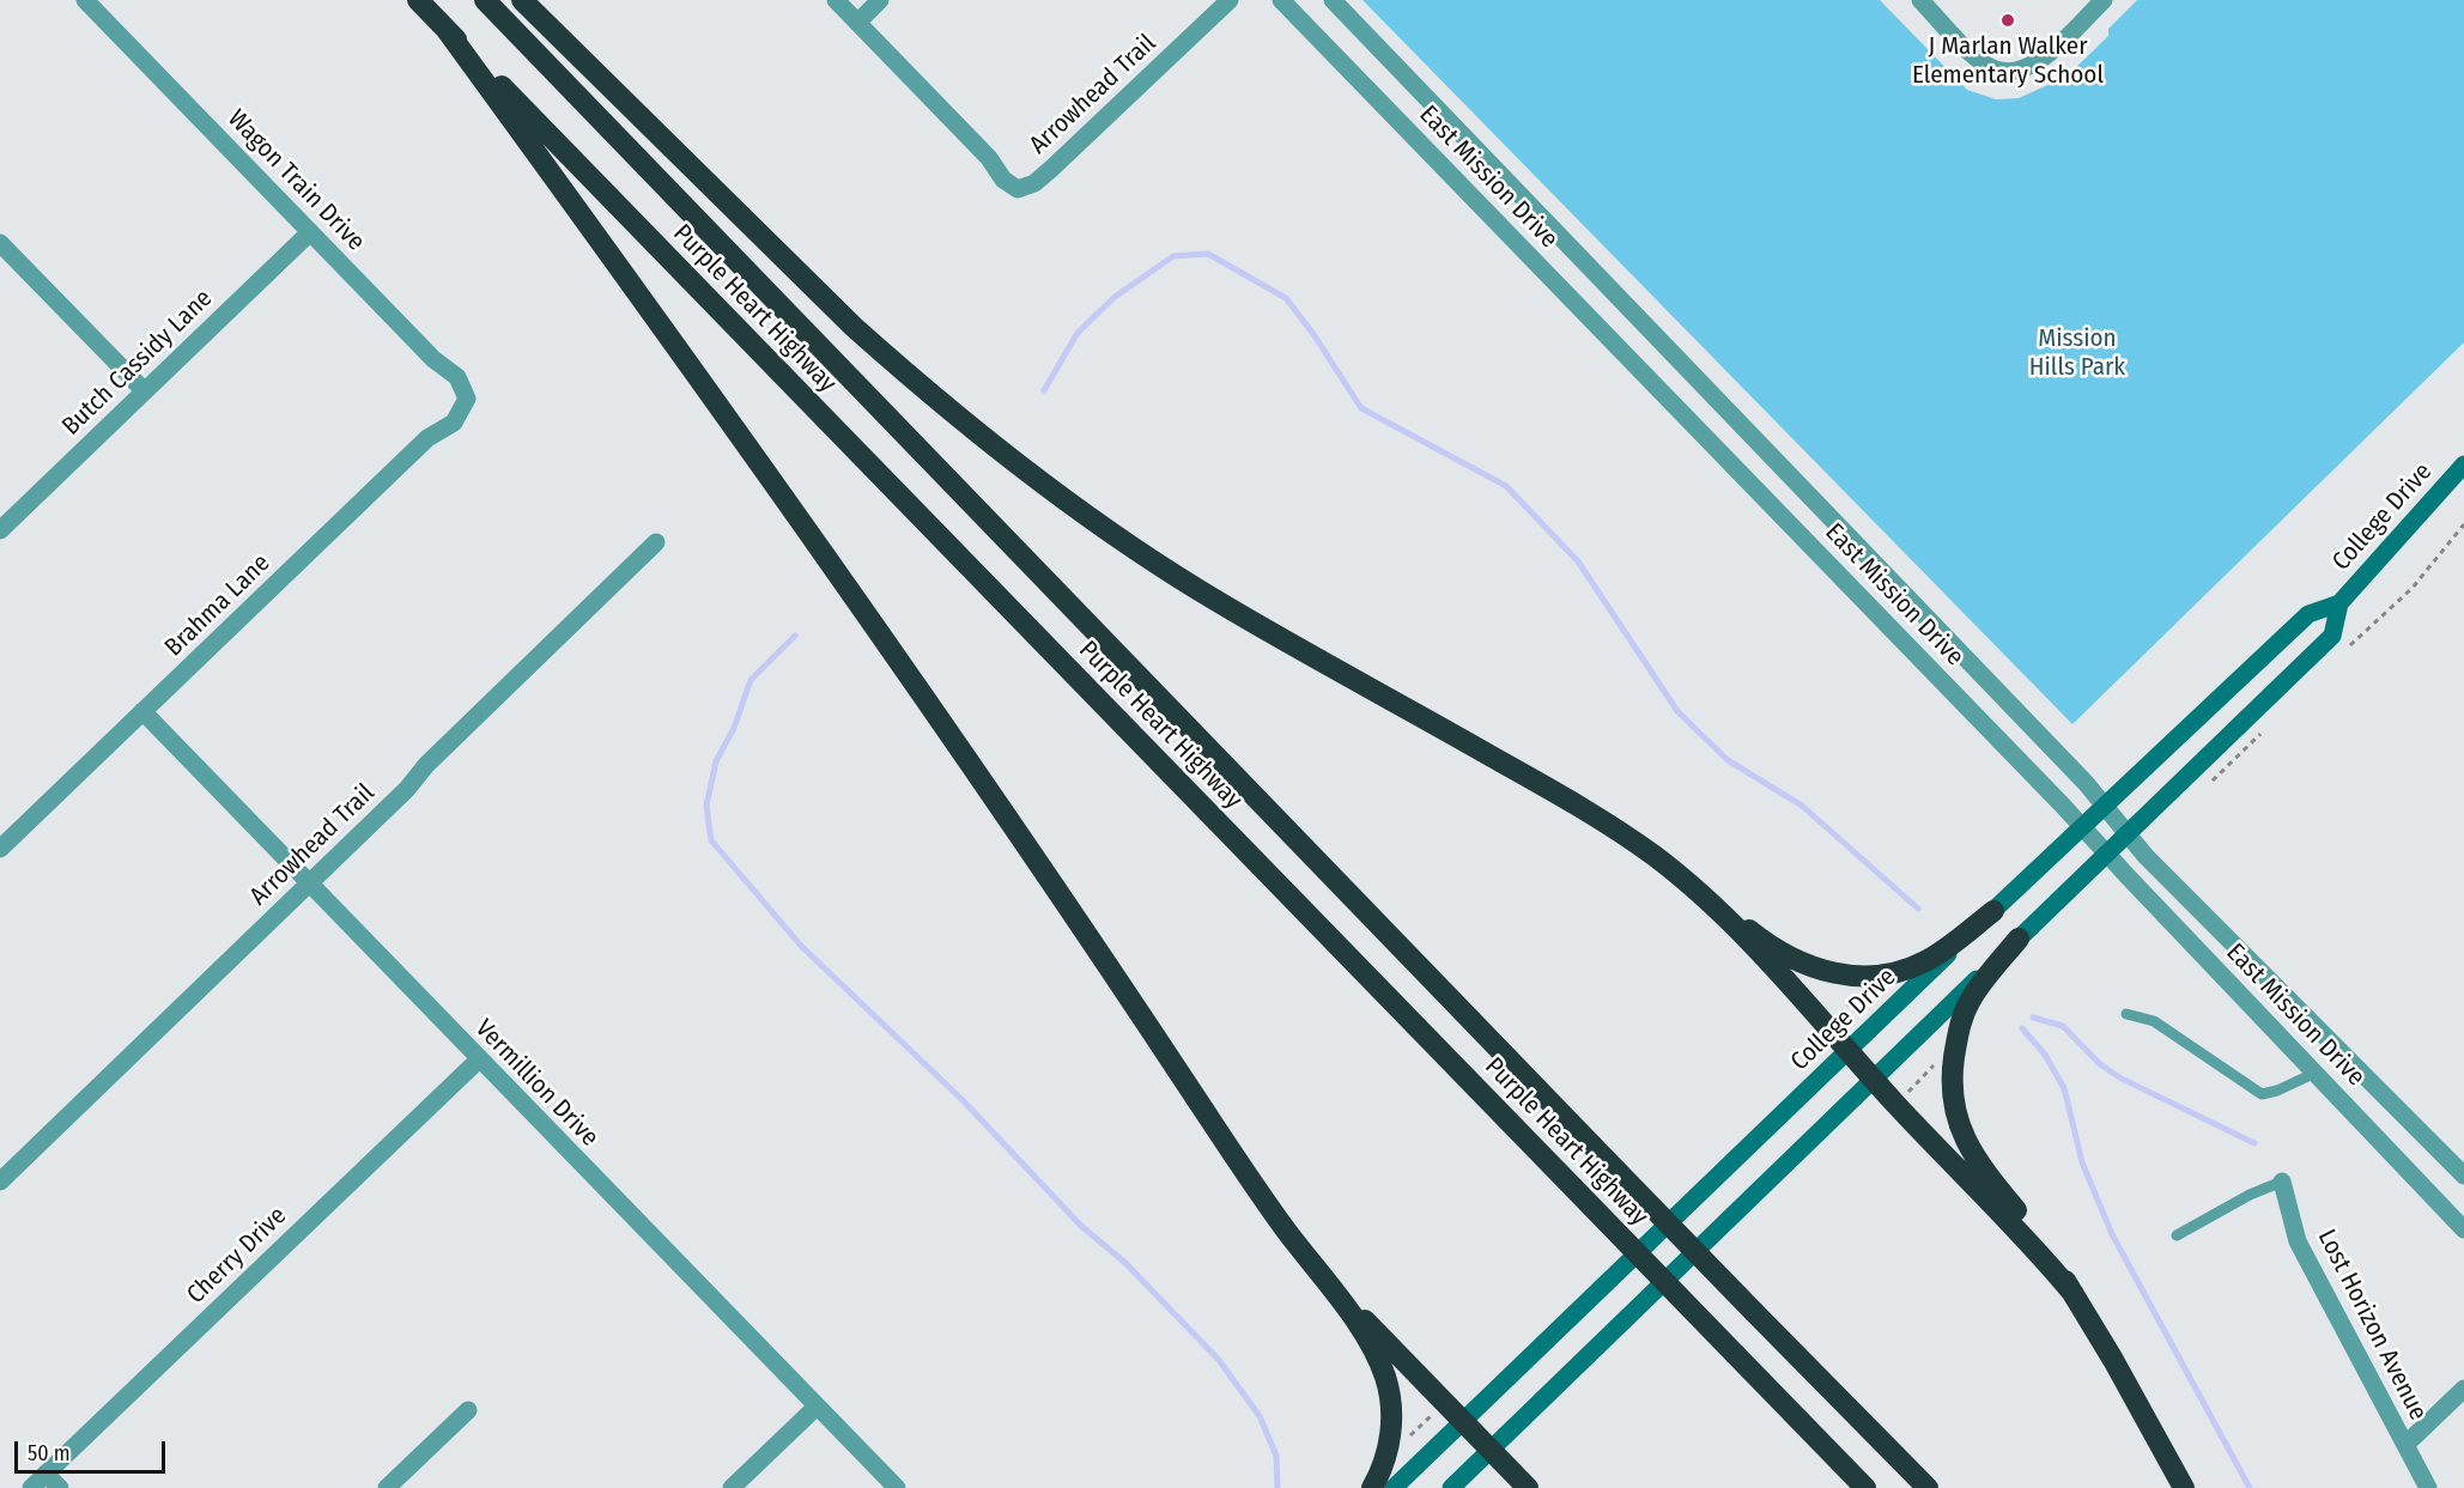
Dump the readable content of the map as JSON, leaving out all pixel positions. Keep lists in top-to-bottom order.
{
  "streets": {
    "highway": ["Purple Heart Highway"],
    "main road": ["College Drive"],
    "street": [
      "Arrowhead Trail",
      "East Mission Drive",
      "Wagon Train Drive",
      "Butch Cassidy Lane",
      "Brahma Lane",
      "Vermillion Drive",
      "Cherry Drive",
      "Lost Horizon Avenue"
    ]
  },
  "crossings": [
    ["Arrowhead Trail", "Vermillion Drive"],
    ["East Mission Drive", "College Drive"],
    ["Wagon Train Drive", "Butch Cassidy Lane"],
    ["Wagon Train Drive", "Brahma Lane"],
    ["Brahma Lane", "Vermillion Drive"],
    ["Vermillion Drive", "Cherry Drive"]
  ],
  "parks": ["Mission Hills Park"],
  "places": ["J Marlan Walker Elementary School"],
  "scale_bar": "50 m"
}
